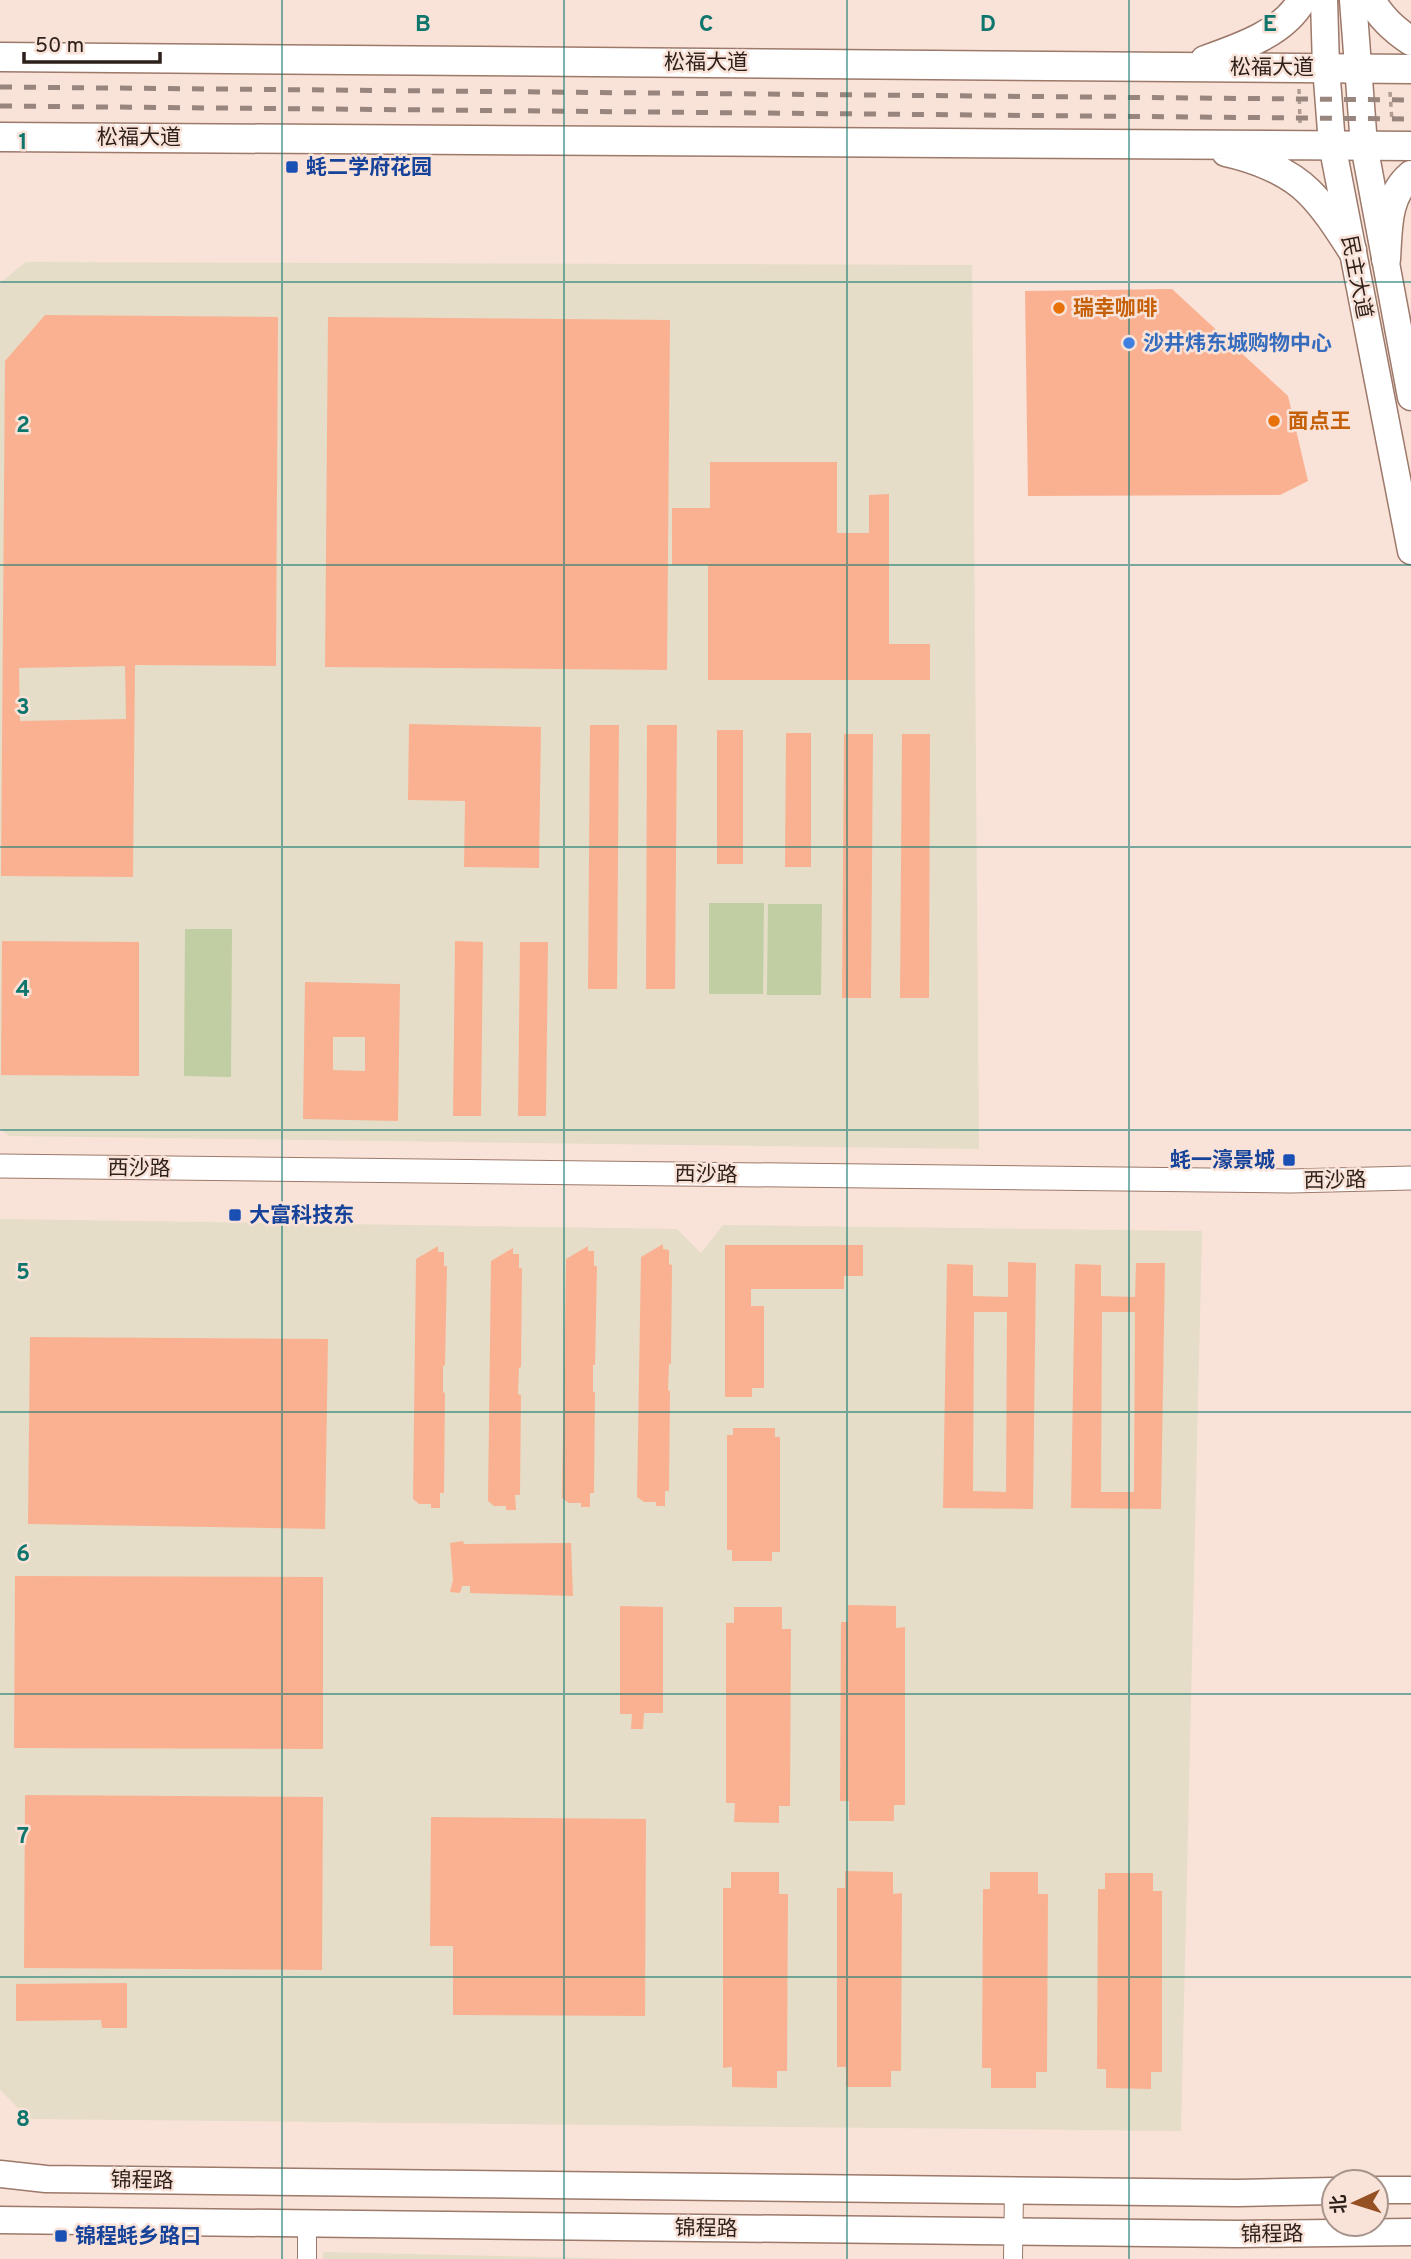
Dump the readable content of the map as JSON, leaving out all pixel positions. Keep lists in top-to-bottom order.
{
  "streets": {
    "main road": ["松福大道", "民主大道", "锦程路"],
    "street": ["西沙路"]
  },
  "crossings": [
    ["松福大道", "民主大道"]
  ],
  "places": {
    "transit": [
      "蚝二学府花园",
      "蚝一濠景城",
      "大富科技东",
      "锦程蚝乡路口"
    ],
    "other": ["瑞幸咖啡", "沙井炜东城购物中心", "面点王"]
  },
  "scale_bar": "50 m",
  "north": "left",
  "grid": {
    "columns": [
      "B",
      "C",
      "D",
      "E"
    ],
    "rows": [
      "1",
      "2",
      "3",
      "4",
      "5",
      "6",
      "7",
      "8"
    ]
  }
}
